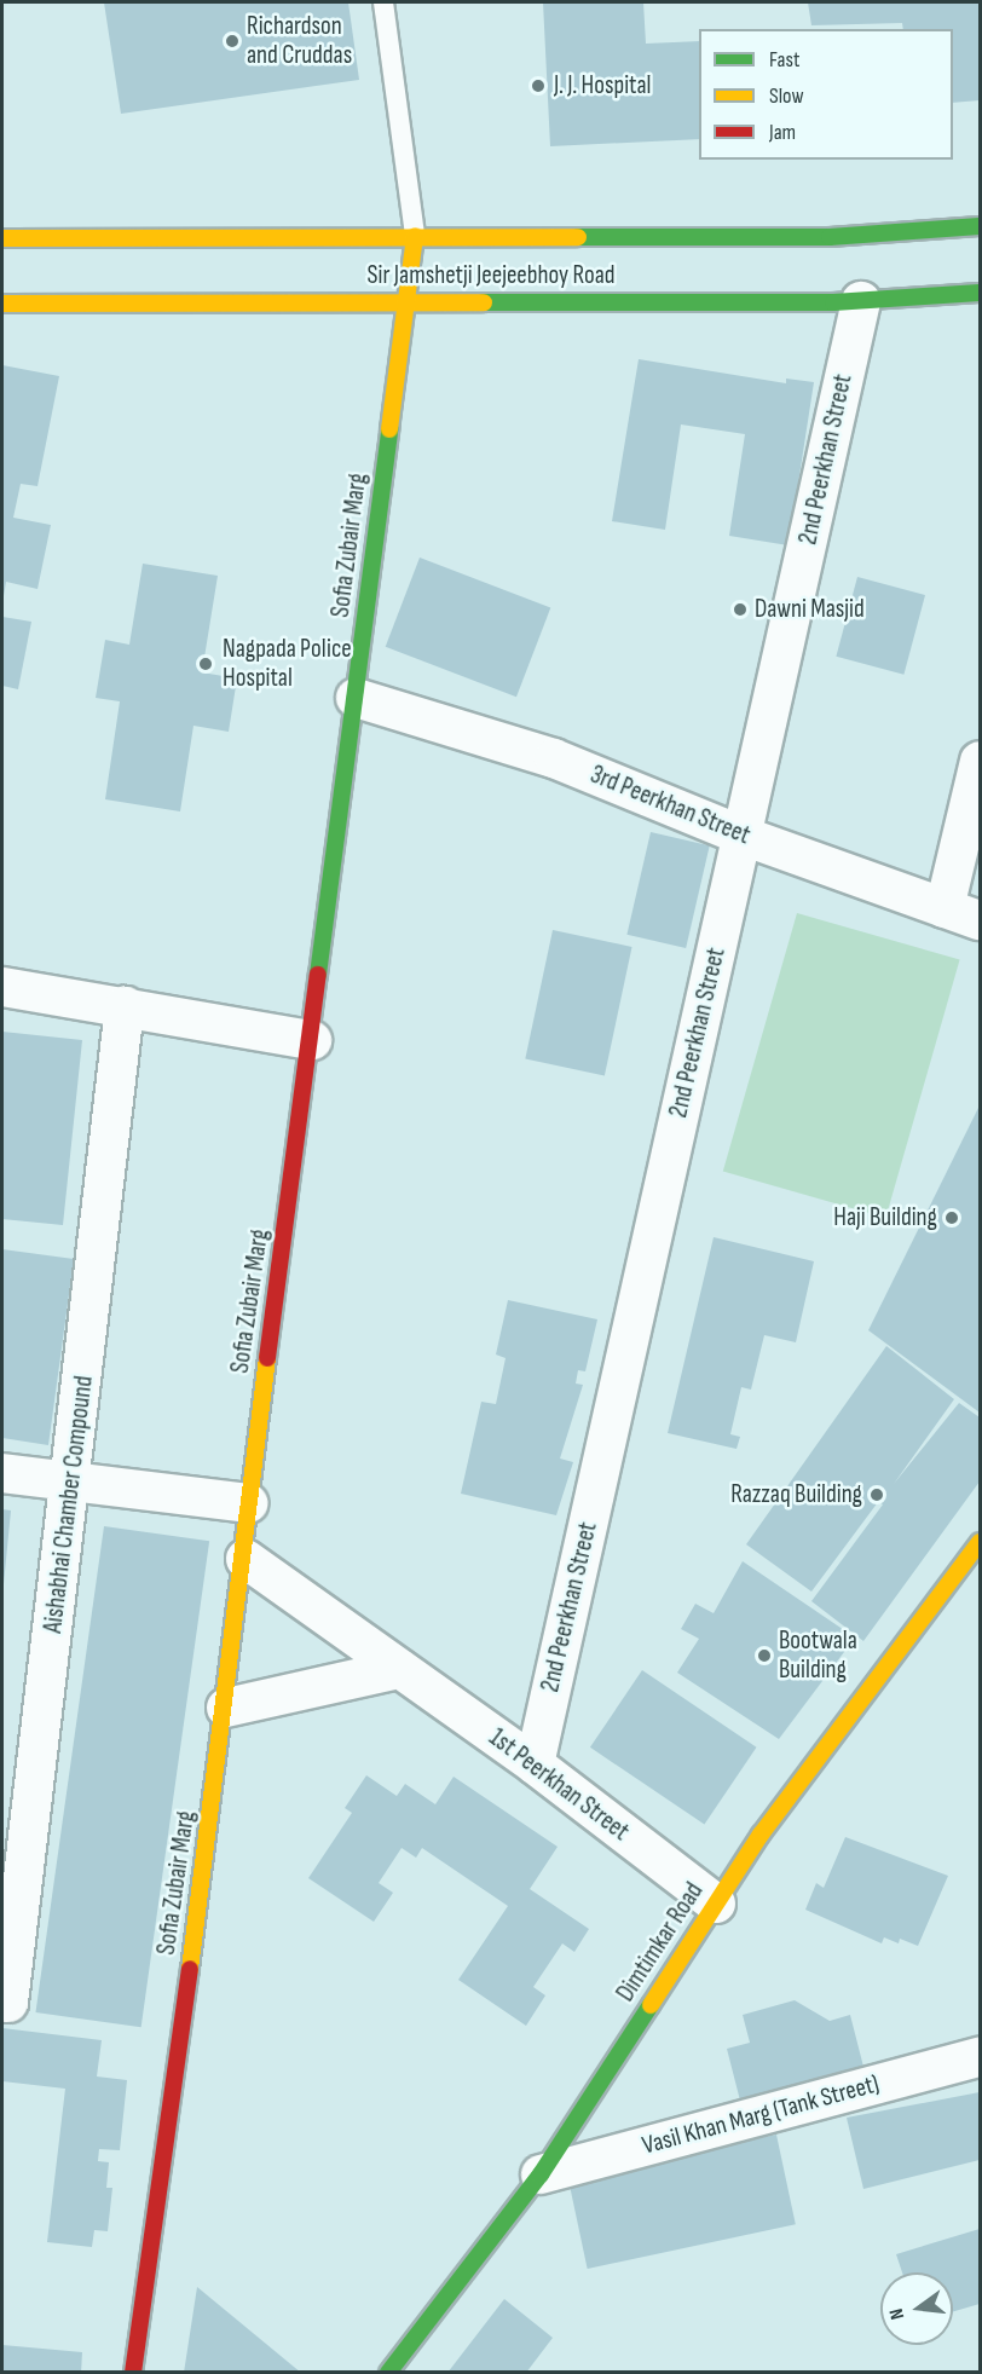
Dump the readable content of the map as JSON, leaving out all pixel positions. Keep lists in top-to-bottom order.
{
  "streets": {
    "main road": ["Sir Jamshetji Jeejeebhoy Road", "Sofia Zubair Marg", "Dimtimkar Road"],
    "street": [
      "2nd Peerkhan Street",
      "3rd Peerkhan Street",
      "Aishabhai Chamber Compound",
      "1st Peerkhan Street",
      "Vasil Khan Marg (Tank Street)"
    ]
  },
  "crossings": [
    ["Sir Jamshetji Jeejeebhoy Road", "2nd Peerkhan Street"],
    ["Sir Jamshetji Jeejeebhoy Road", "Sofia Zubair Marg"],
    ["2nd Peerkhan Street", "3rd Peerkhan Street"],
    ["2nd Peerkhan Street", "1st Peerkhan Street"],
    ["Sofia Zubair Marg", "3rd Peerkhan Street"],
    ["Sofia Zubair Marg", "1st Peerkhan Street"],
    ["1st Peerkhan Street", "Dimtimkar Road"],
    ["Dimtimkar Road", "Vasil Khan Marg (Tank Street)"]
  ],
  "places": [
    "Richardson and Cruddas",
    "J. J. Hospital",
    "Dawni Masjid",
    "Nagpada Police Hospital",
    "Haji Building",
    "Razzaq Building",
    "Bootwala Building"
  ],
  "legend": ["Fast", "Slow", "Jam"],
  "north": "left"
}
